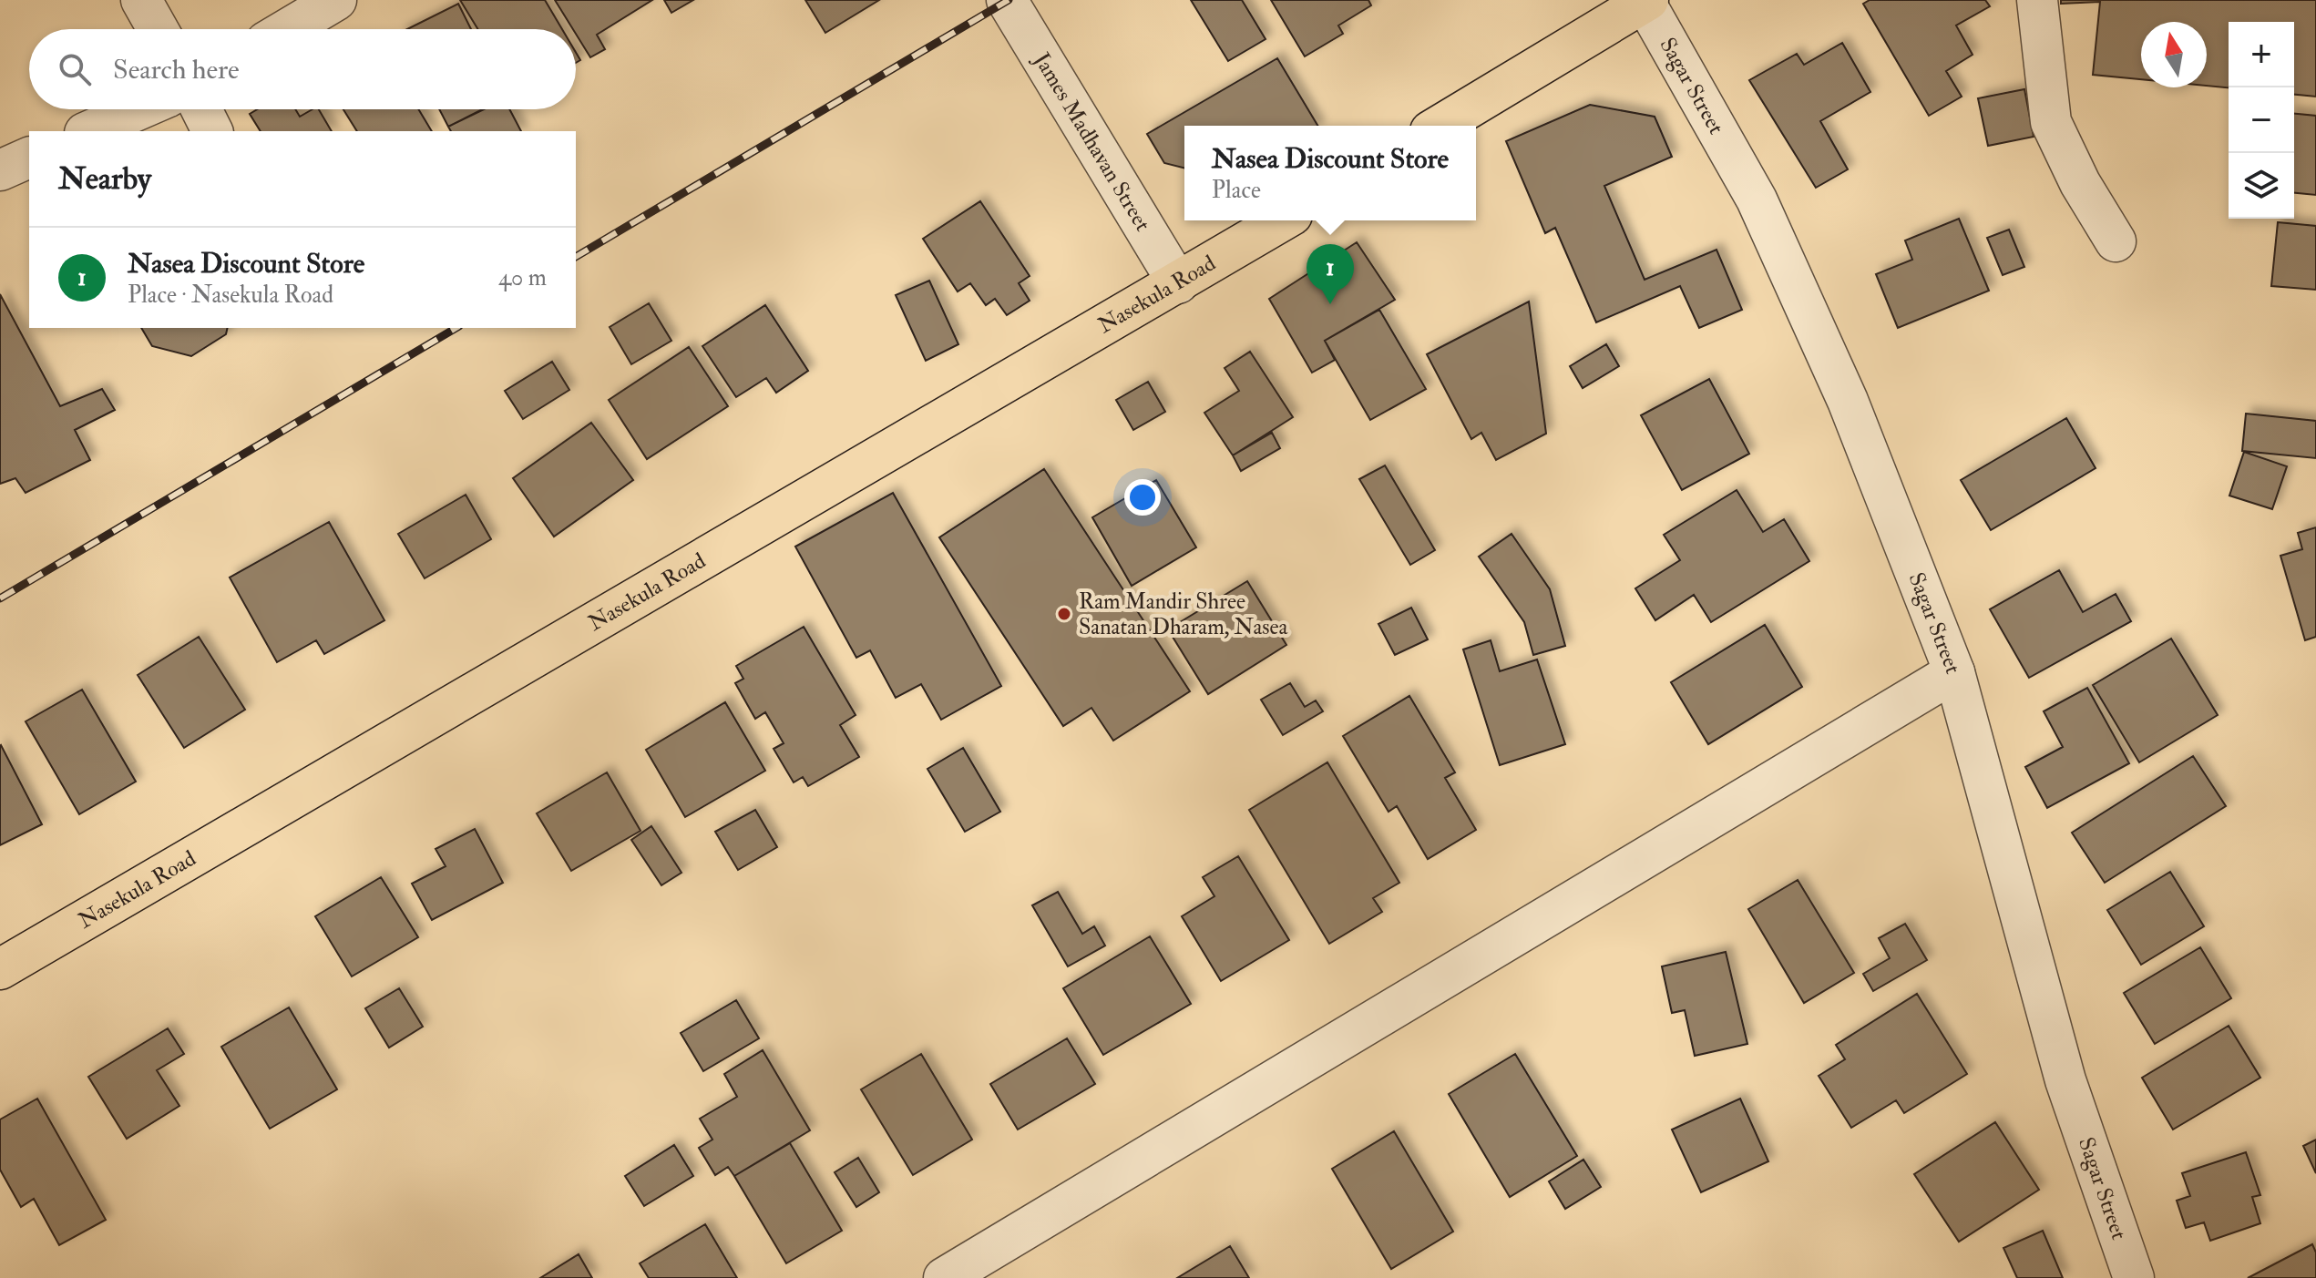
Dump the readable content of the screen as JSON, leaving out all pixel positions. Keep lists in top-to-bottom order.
{
  "streets": {
    "main road": ["Nasekula Road"],
    "street": ["Sagar Street", "James Madhavan Street"]
  },
  "crossings": [
    ["James Madhavan Street", "Nasekula Road"]
  ],
  "places": ["Ram Mandir Shree Sanatan Dharam, Nasea"],
  "north": "top",
  "page": {
    "map_buttons": ["+", "−"],
    "search": "Search here",
    "popup": ["Nasea Discount Store", "Place"],
    "heading": "Nearby",
    "list": [
      {
        "mark": "1",
        "name": "Nasea Discount Store",
        "note": "Place · Nasekula Road",
        "value": "40 m"
      }
    ],
    "pins": "1"
  }
}
